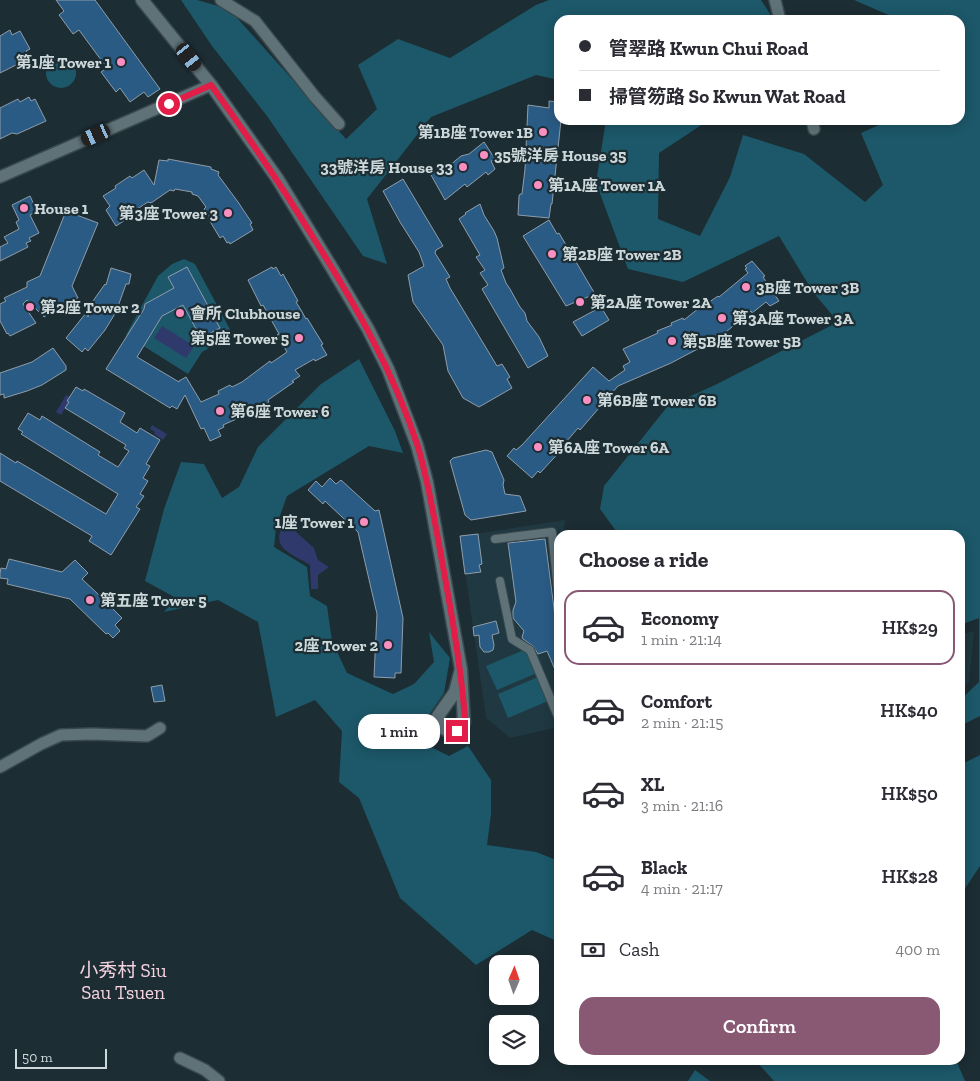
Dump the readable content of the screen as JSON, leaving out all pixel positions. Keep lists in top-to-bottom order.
{
  "districts": ["小秀村 Siu Sau Tsuen"],
  "places": [
    "第1座 Tower 1",
    "第1B座 Tower 1B",
    "35號洋房 House 35",
    "33號洋房 House 33",
    "第1A座 Tower 1A",
    "House 1",
    "第3座 Tower 3",
    "第2B座 Tower 2B",
    "3B座 Tower 3B",
    "第2A座 Tower 2A",
    "第2座 Tower 2",
    "會所 Clubhouse",
    "第3A座 Tower 3A",
    "第5座 Tower 5",
    "第5B座 Tower 5B",
    "第6B座 Tower 6B",
    "第6座 Tower 6",
    "第6A座 Tower 6A",
    "1座 Tower 1",
    "第五座 Tower 5",
    "2座 Tower 2"
  ],
  "scale_bar": "50 m",
  "north": "top",
  "page": {
    "banner": ["管翠路 Kwun Chui Road", "掃管笏路 So Kwun Wat Road"],
    "heading": "Choose a ride",
    "list": [
      {
        "name": "Economy",
        "note": "1 min · 21:14",
        "value": "HK$29"
      },
      {
        "name": "Comfort",
        "note": "2 min · 21:15",
        "value": "HK$40"
      },
      {
        "name": "XL",
        "note": "3 min · 21:16",
        "value": "HK$50"
      },
      {
        "name": "Black",
        "note": "4 min · 21:17",
        "value": "HK$28"
      }
    ],
    "bubble": "1 min",
    "pay": ["Cash", "400 m"],
    "buttons": "Confirm",
    "scale": "50 m"
  }
}
